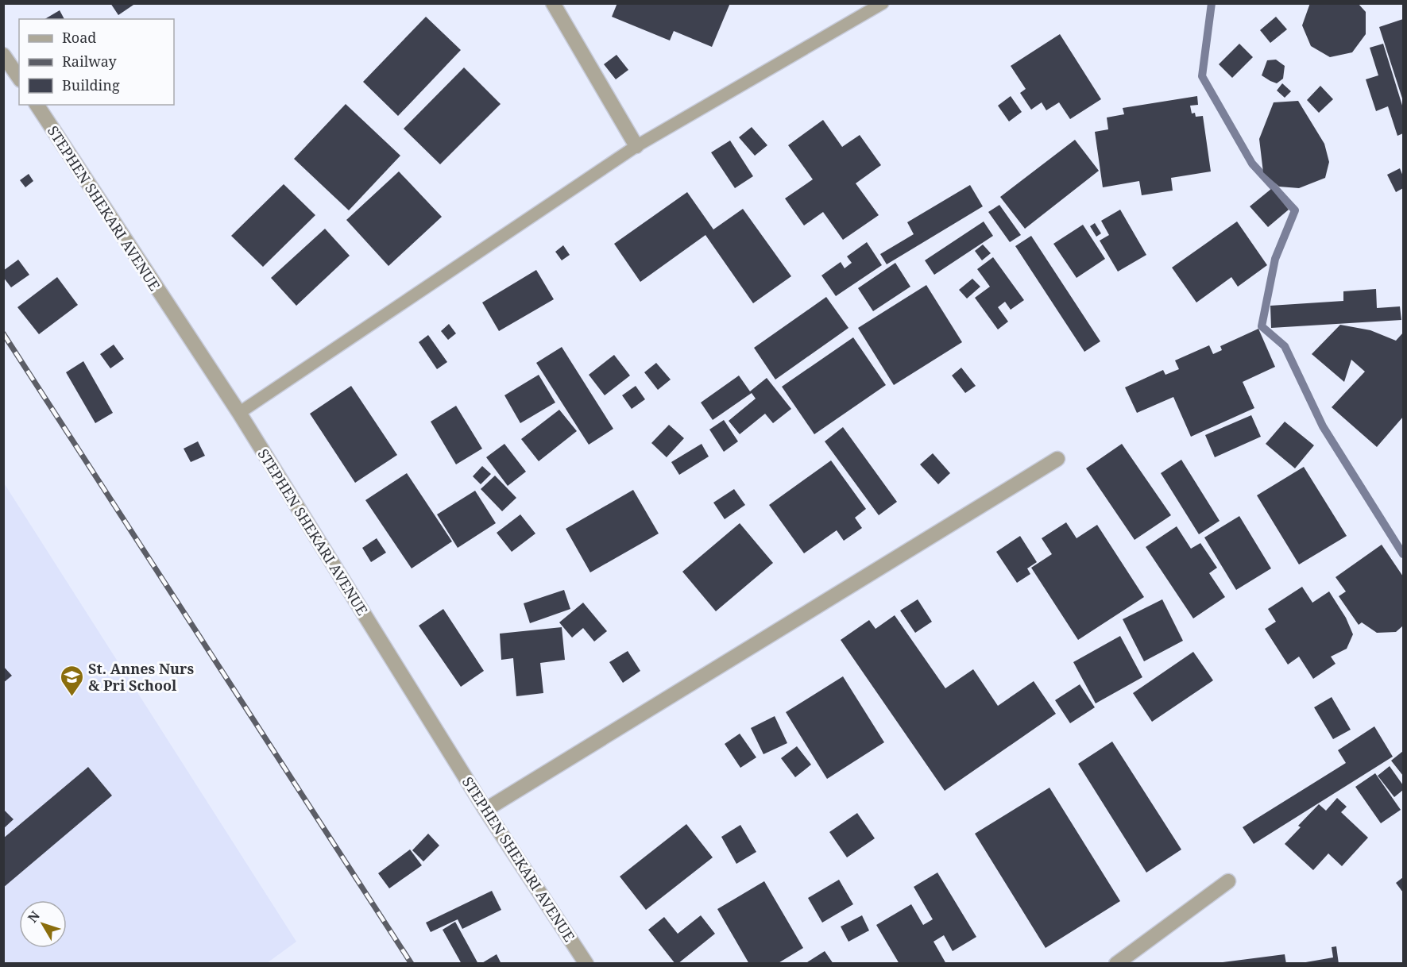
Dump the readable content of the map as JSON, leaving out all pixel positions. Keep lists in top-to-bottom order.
{
  "streets": {
    "street": ["STEPHEN SHEKARI AVENUE"]
  },
  "places": {
    "school or university": ["St. Annes Nurs & Pri School"]
  },
  "legend": ["Road", "Railway", "Building"],
  "north": "top left"
}
